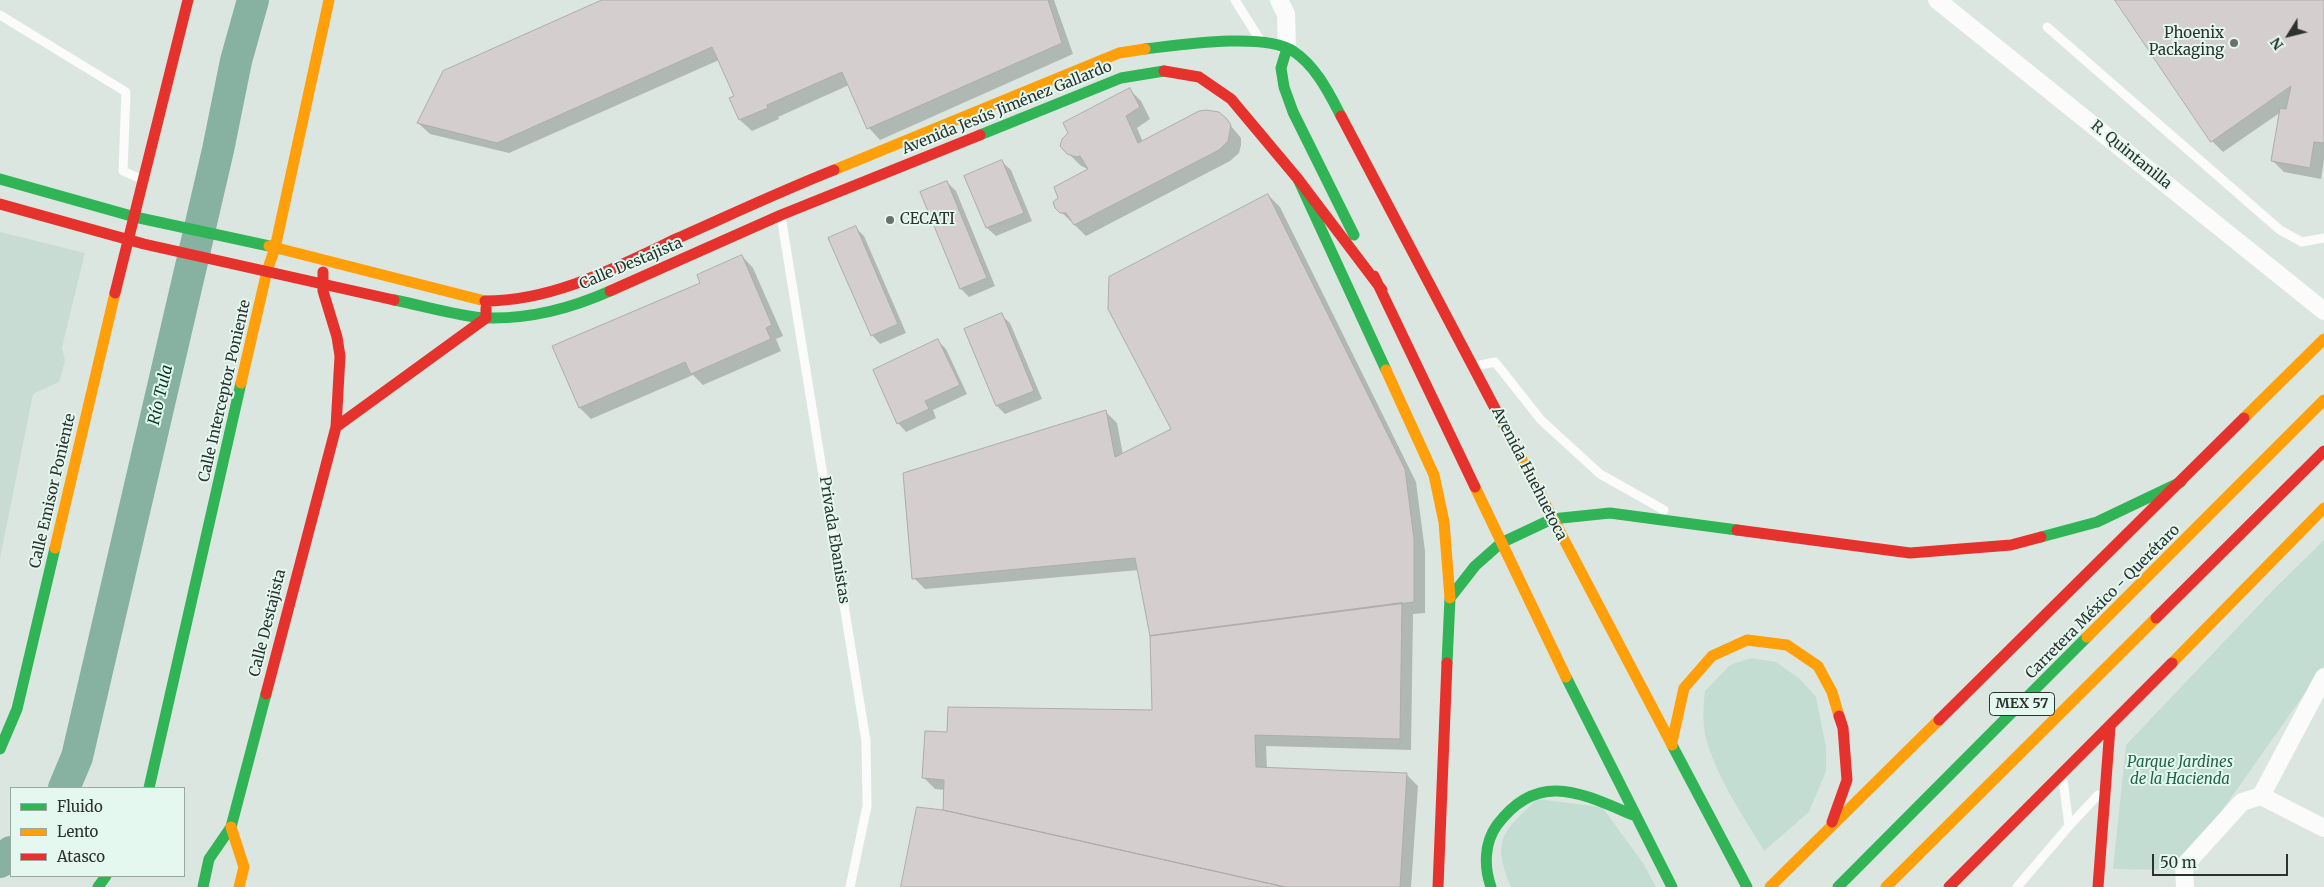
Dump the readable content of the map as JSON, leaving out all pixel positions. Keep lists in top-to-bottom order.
{
  "streets": {
    "main road": [
      "Avenida Jesús Jiménez Gallardo",
      "Calle Destajista",
      "Calle Interceptor Poniente",
      "Avenida Huehuetoca",
      "Calle Emisor Poniente",
      "Carretera México - Querétaro",
      "MEX 57"
    ],
    "street": ["R. Quintanilla"],
    "lane": ["Privada Ebanistas"]
  },
  "crossings": [
    ["Avenida Jesús Jiménez Gallardo", "Calle Destajista"],
    ["Avenida Jesús Jiménez Gallardo", "Avenida Huehuetoca"],
    ["Avenida Jesús Jiménez Gallardo", "Privada Ebanistas"],
    ["Calle Destajista", "Privada Ebanistas"]
  ],
  "water": ["Río Tula"],
  "parks": ["Parque Jardines de la Hacienda"],
  "places": ["Phoenix Packaging", "CECATI"],
  "legend": ["Fluido", "Lento", "Atasco"],
  "scale_bar": "50 m",
  "north": "bottom left"
}
